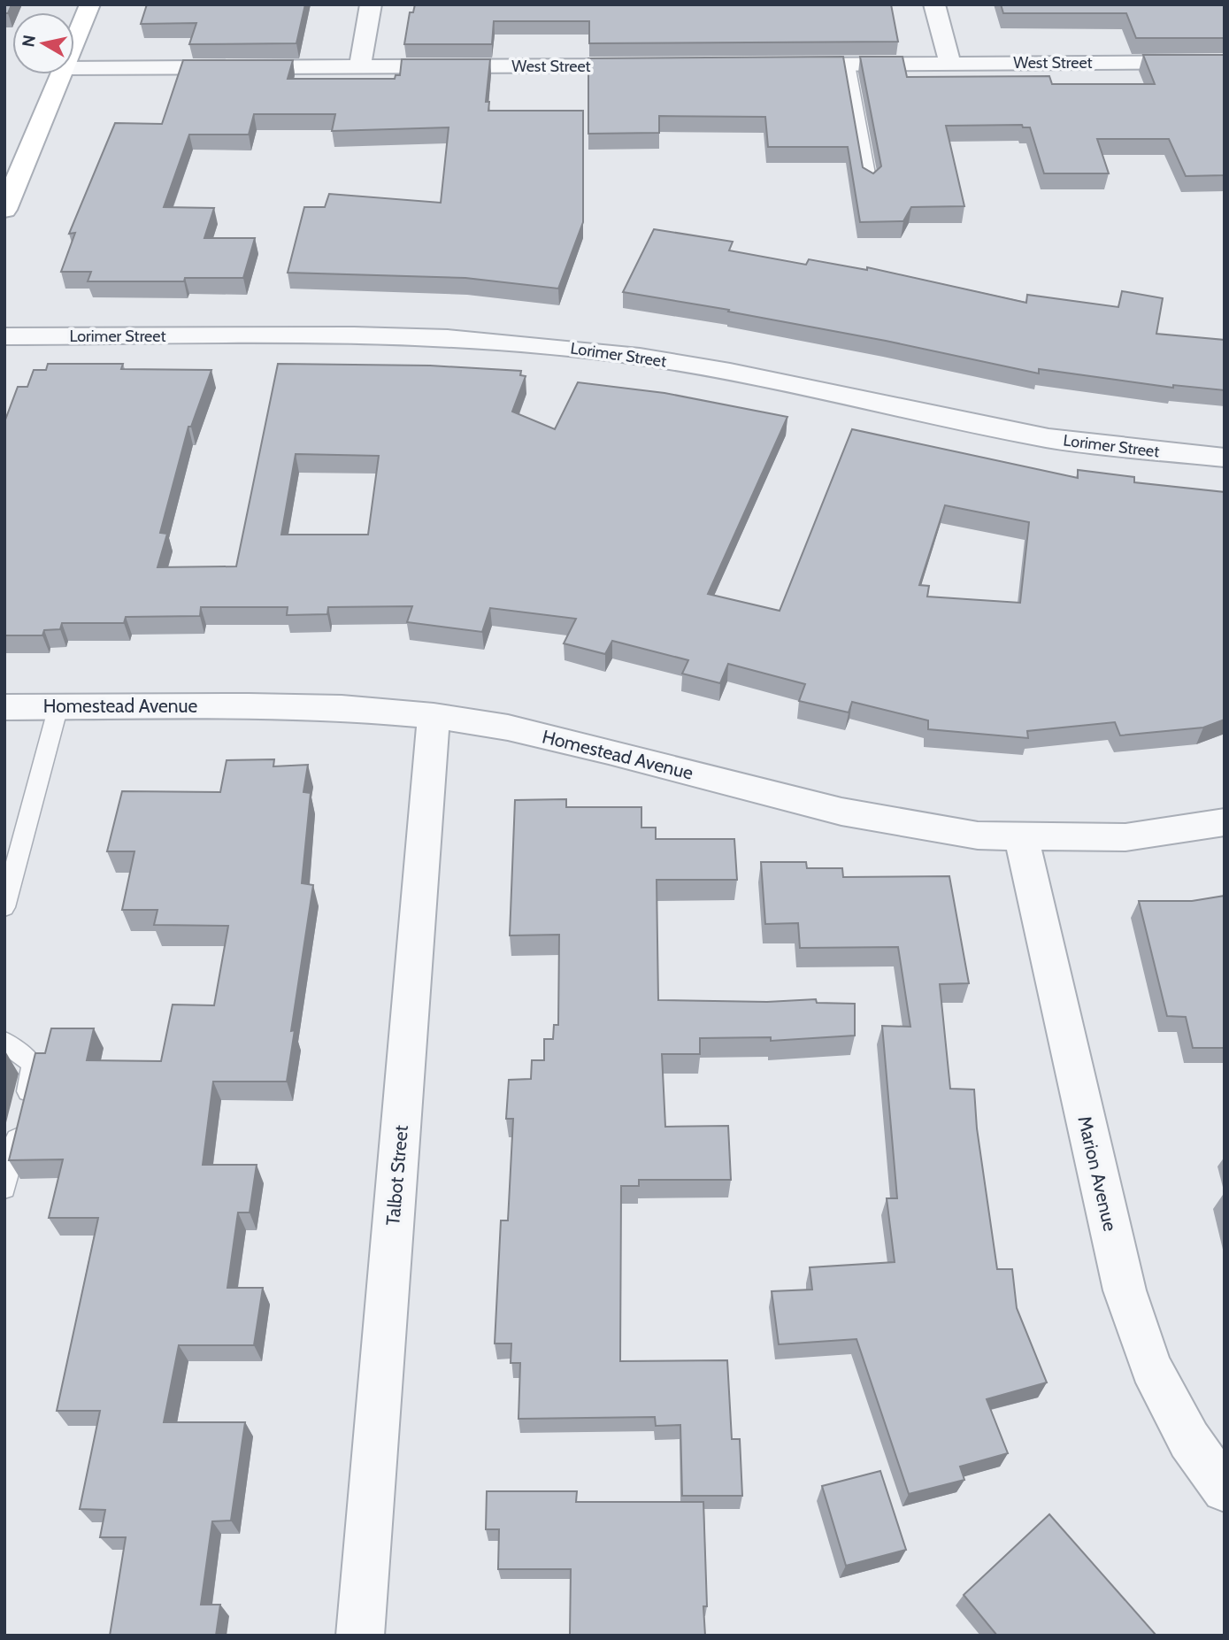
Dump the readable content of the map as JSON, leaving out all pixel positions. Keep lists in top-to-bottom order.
{
  "streets": {
    "street": [
      "West Street",
      "Lorimer Street",
      "Homestead Avenue",
      "Marion Avenue",
      "Talbot Street"
    ]
  },
  "crossings": [
    ["Homestead Avenue", "Marion Avenue"],
    ["Homestead Avenue", "Talbot Street"]
  ],
  "north": "left"
}
